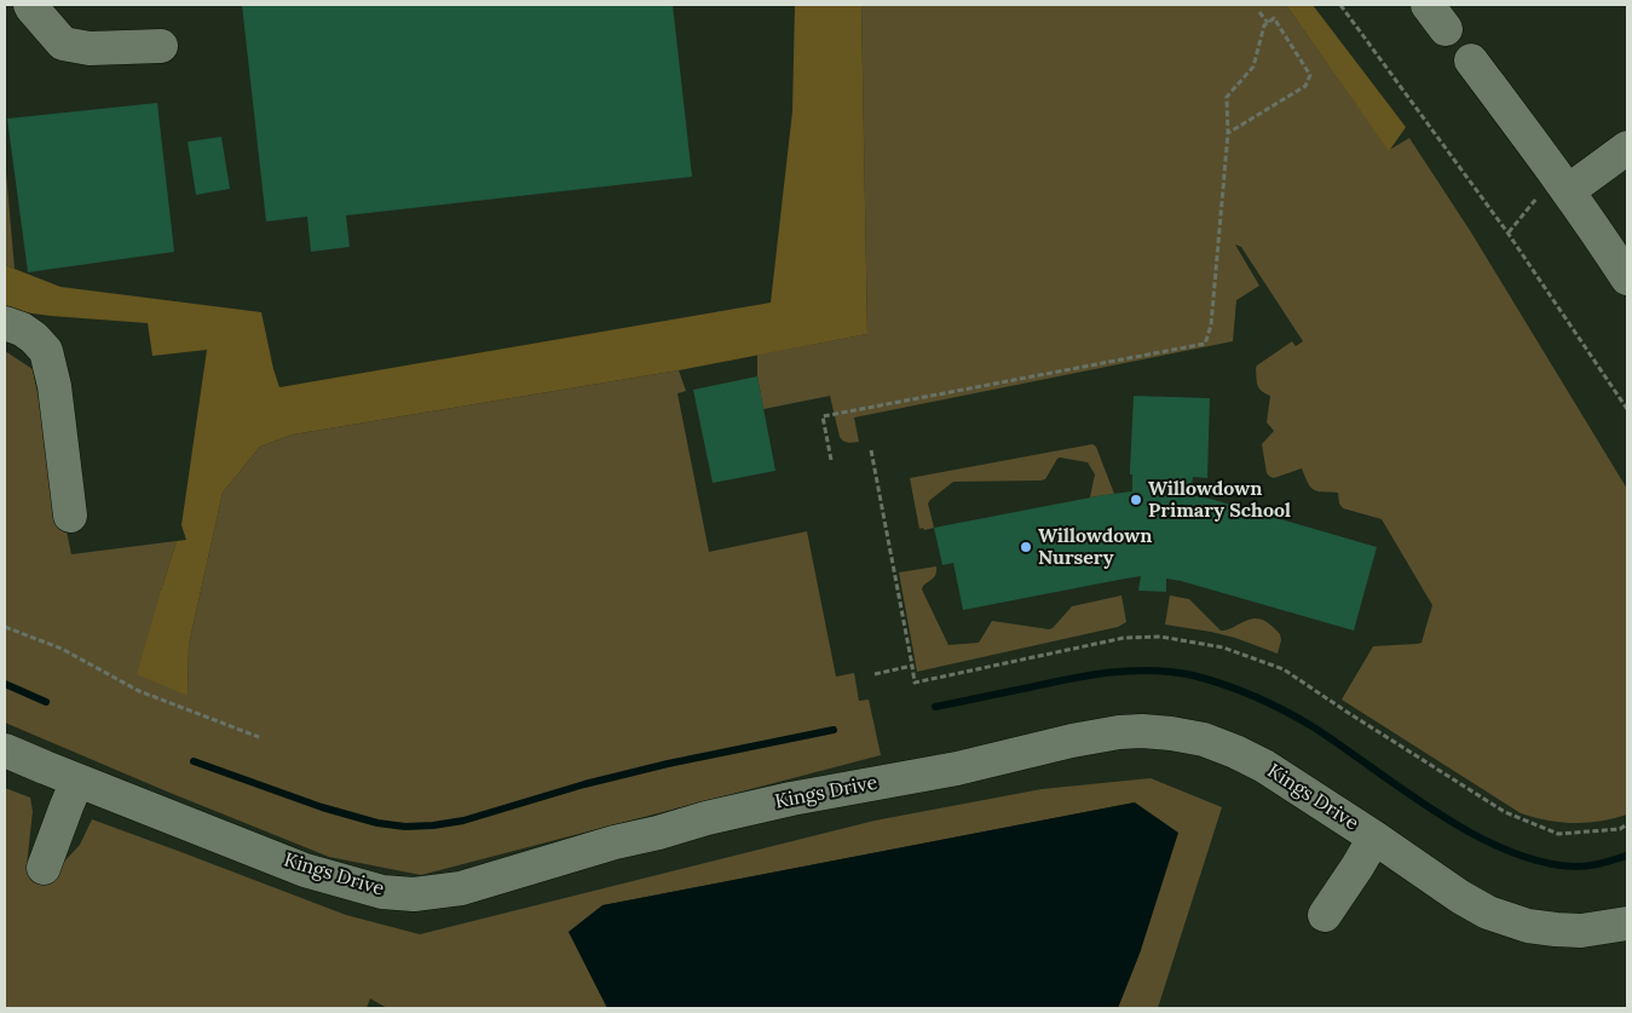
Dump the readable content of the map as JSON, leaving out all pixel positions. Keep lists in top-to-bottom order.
{
  "streets": {
    "street": ["Kings Drive"]
  },
  "places": ["Willowdown Primary School", "Willowdown Nursery"]
}
